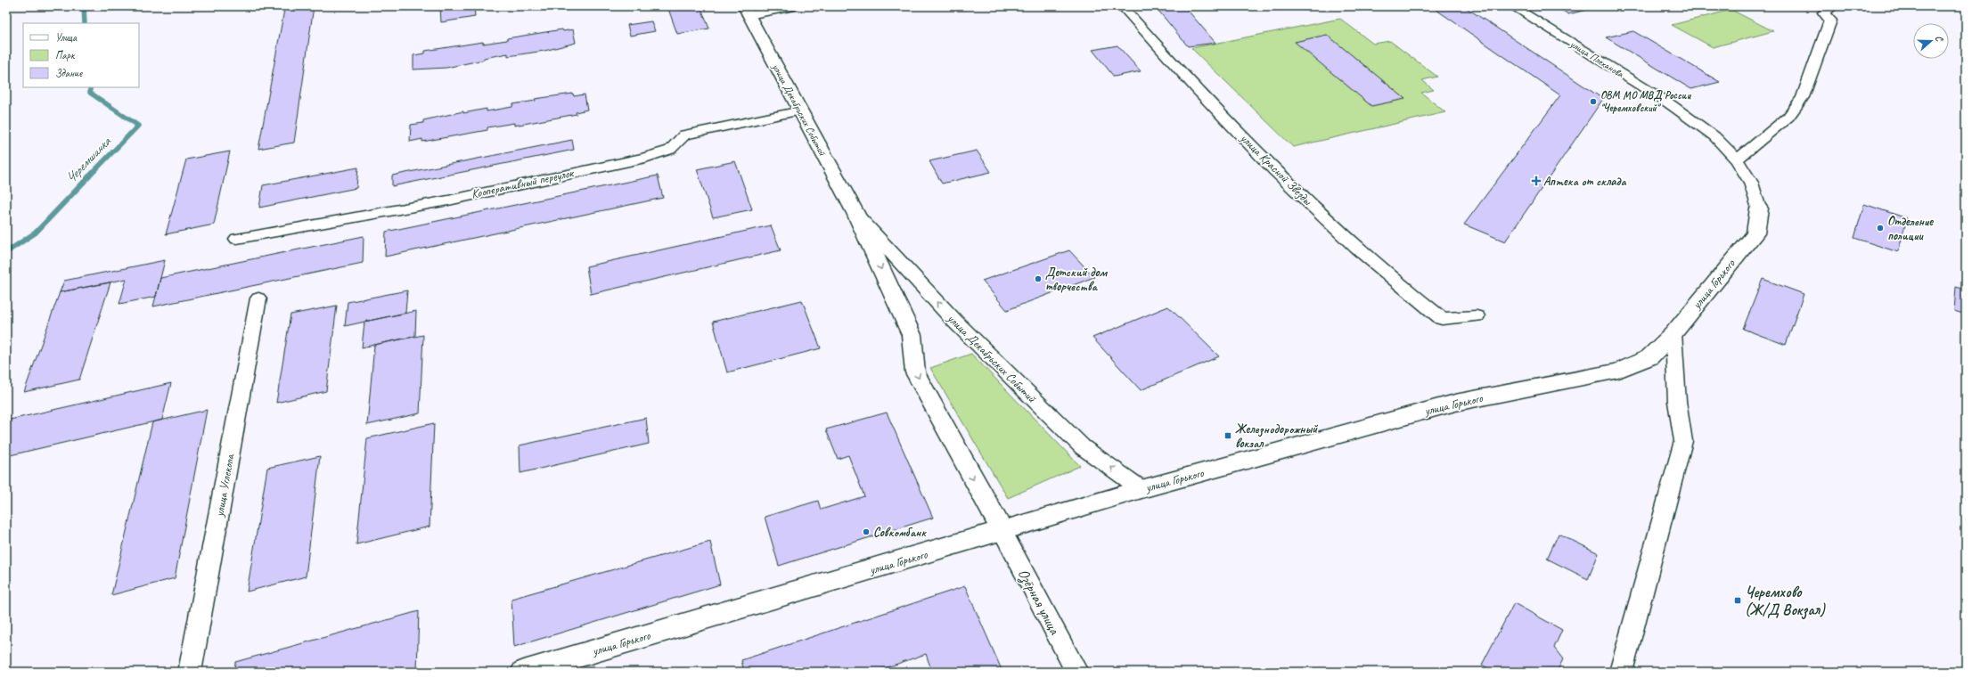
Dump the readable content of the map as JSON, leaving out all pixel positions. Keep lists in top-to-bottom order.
{
  "streets": {
    "street": [
      "улица Плеханова",
      "улица Декабрьских Событий",
      "улица Красной Звезды",
      "Кооперативный переулок",
      "улица Горького",
      "улица Углекопа",
      "Озёрная улица"
    ]
  },
  "crossings": [
    ["улица Плеханова", "улица Горького"],
    ["улица Декабрьских Событий", "Кооперативный переулок"],
    ["улица Декабрьских Событий", "улица Горького"],
    ["улица Декабрьских Событий", "Озёрная улица"],
    ["улица Горького", "Озёрная улица"]
  ],
  "water": ["Черемшанка"],
  "places": {
    "other": [
      "ОВМ МО МВД России \"Черемховский\"",
      "Отделение полиции",
      "Детский дом творчества",
      "Совкомбанк"
    ],
    "health": ["Аптека от склада"],
    "transit": ["Железнодорожный вокзал", "Черемхово (Ж/Д Вокзал)"]
  },
  "legend": ["Улица", "Парк", "Здание"],
  "north": "right"
}
